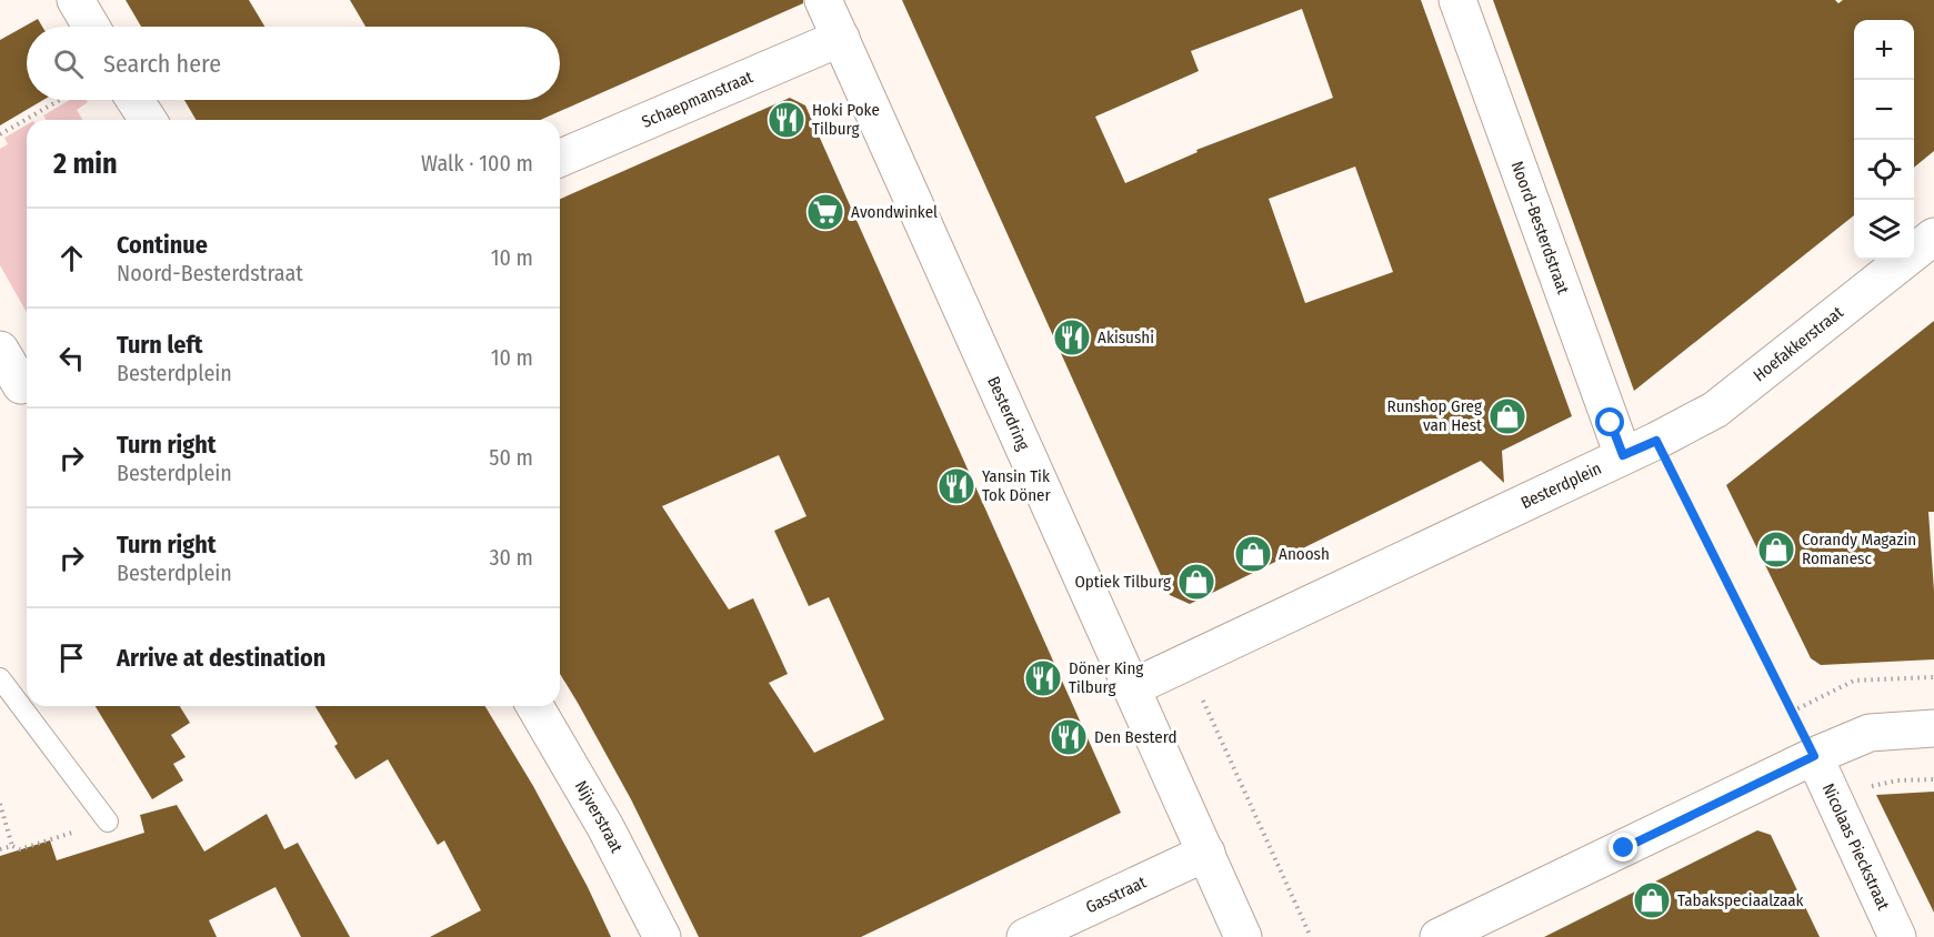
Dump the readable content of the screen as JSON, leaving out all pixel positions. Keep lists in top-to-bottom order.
{
  "streets": {
    "street": [
      "Schaepmanstraat",
      "Noord-Besterdstraat",
      "Hoefakkerstraat",
      "Besterdring",
      "Besterdplein",
      "Nijverstraat",
      "Nicolaas Pieckstraat",
      "Gasstraat"
    ]
  },
  "crossings": [
    ["Schaepmanstraat", "Besterdring"],
    ["Noord-Besterdstraat", "Besterdplein"],
    ["Hoefakkerstraat", "Besterdplein"],
    ["Besterdring", "Besterdplein"],
    ["Besterdring", "Gasstraat"]
  ],
  "places": {
    "restaurant": [
      "Hoki Poke Tilburg",
      "Akisushi",
      "Yansin Tik Tok Döner",
      "Döner King Tilburg",
      "Den Besterd"
    ],
    "supermarket": ["Avondwinkel"],
    "shop": [
      "Runshop Greg van Hest",
      "Corandy Magazin Romanesc",
      "Anoosh",
      "Optiek Tilburg",
      "Tabakspeciaalzaak"
    ]
  },
  "page": {
    "map_buttons": ["+", "−"],
    "search": "Search here",
    "heading": ["2 min", "Walk · 100 m"],
    "list": [
      ["Continue", "Noord-Besterdstraat", "10 m"],
      ["Turn left", "Besterdplein", "10 m"],
      ["Turn right", "Besterdplein", "50 m"],
      ["Turn right", "Besterdplein", "30 m"],
      "Arrive at destination"
    ]
  }
}
